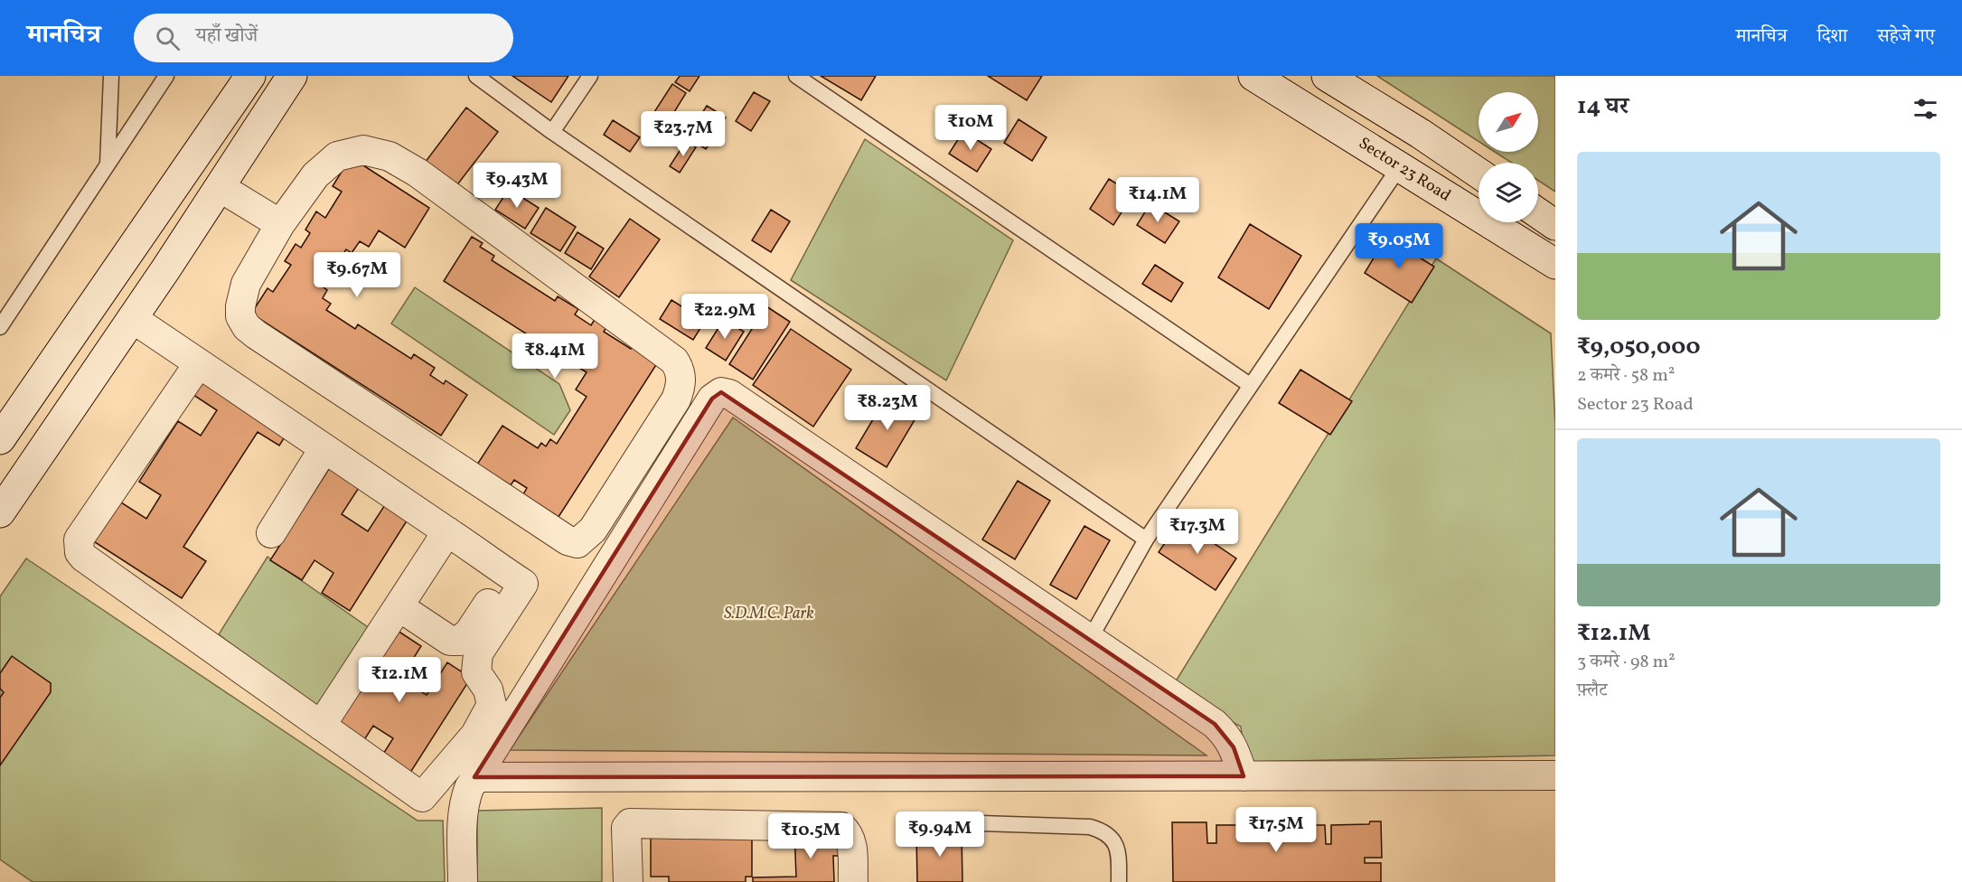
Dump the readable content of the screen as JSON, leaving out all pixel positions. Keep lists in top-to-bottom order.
{
  "streets": {
    "street": ["Sector 23 Road"]
  },
  "parks": ["S.D.M.C. Park"],
  "north": "top right",
  "page": {
    "header": "मानचित्र",
    "search": "यहाँ खोजें",
    "nav": ["मानचित्र", "दिशा", "सहेजे गए"],
    "heading": "14 घर",
    "price": [
      "₹10M",
      "₹23.7M",
      "₹9.43M",
      "₹14.1M",
      "₹9.05M",
      "₹9.67M",
      "₹22.9M",
      "₹8.41M",
      "₹8.23M",
      "₹17.3M",
      "₹12.1M",
      "₹17.5M",
      "₹9.94M",
      "₹10.5M"
    ],
    "list": [
      {
        "name": "₹9,050,000",
        "note": "2 कमरे · 58 m² · Sector 23 Road"
      },
      {
        "name": "₹12.1M",
        "note": "3 कमरे · 98 m² · फ़्लैट"
      }
    ]
  }
}
